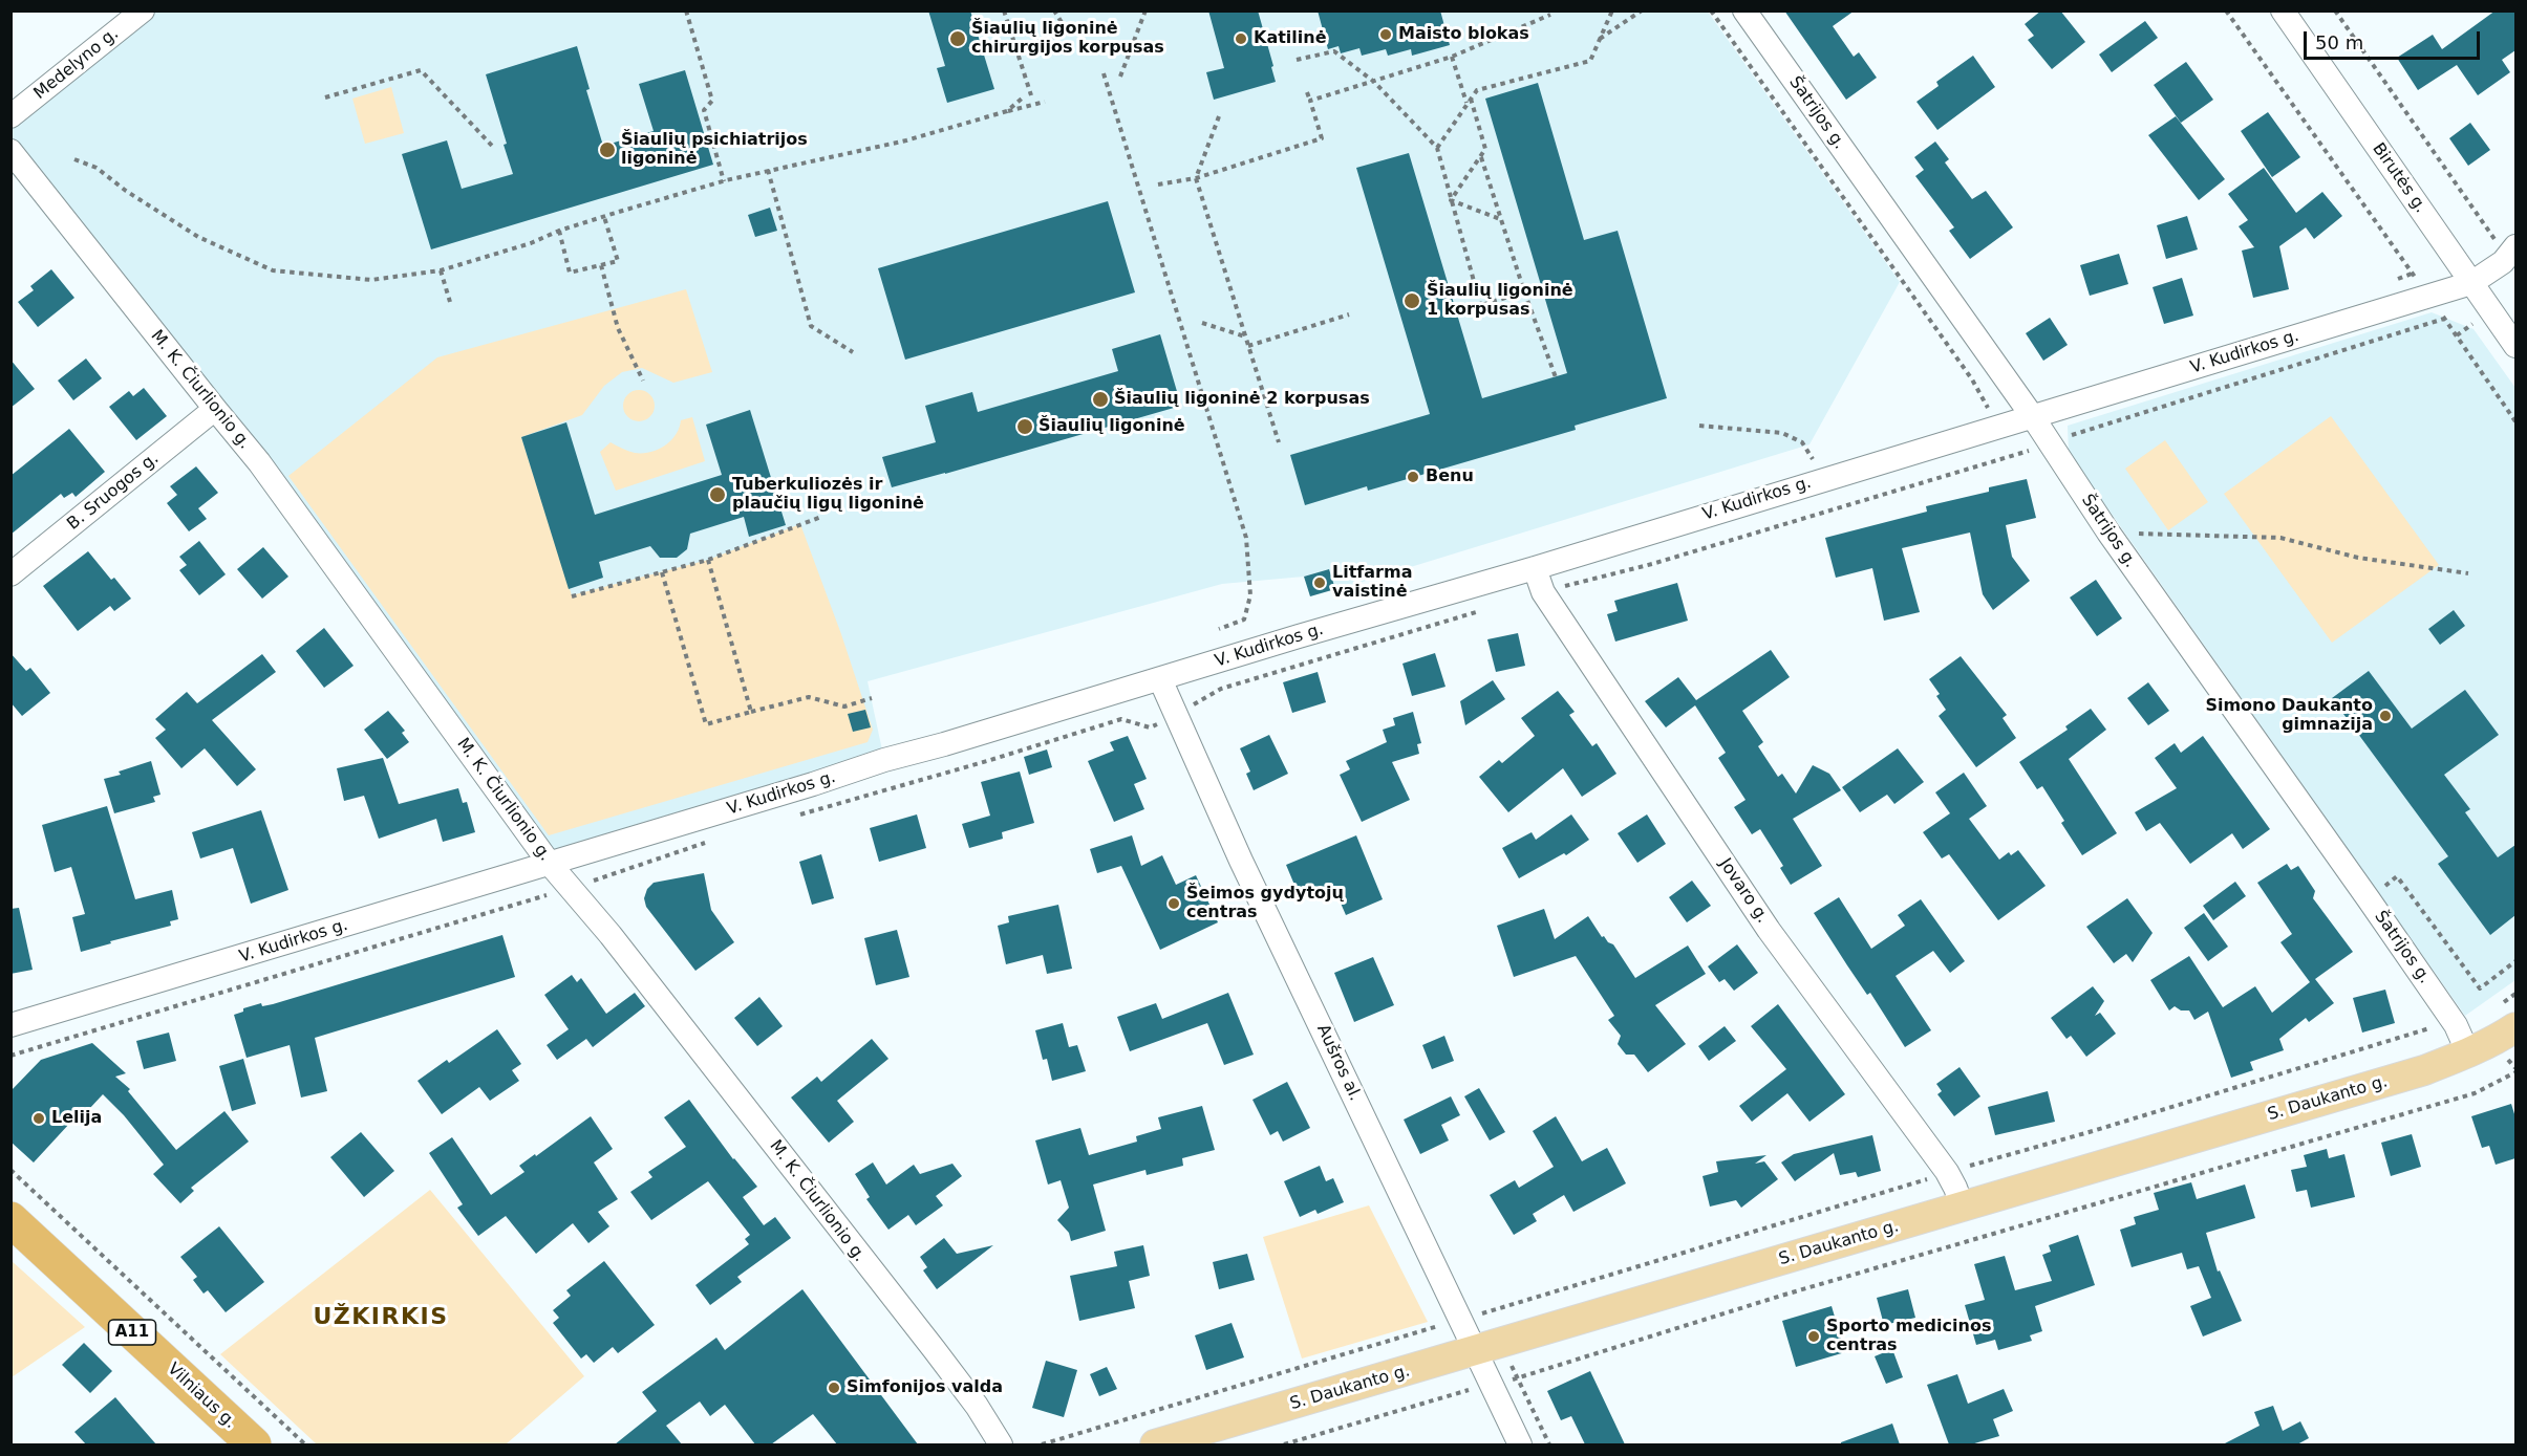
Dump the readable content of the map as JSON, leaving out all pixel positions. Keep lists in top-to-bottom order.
{
  "streets": {
    "highway": ["A11", "Vilniaus g."],
    "main road": ["S. Daukanto g."],
    "street": [
      "Medelyno g.",
      "Šatrijos g.",
      "Birutės g.",
      "V. Kudirkos g.",
      "M. K. Čiurlionio g.",
      "B. Sruogos g.",
      "Jovaro g.",
      "Aušros al."
    ]
  },
  "crossings": [
    ["Šatrijos g.", "V. Kudirkos g."],
    ["Šatrijos g.", "S. Daukanto g."],
    ["Birutės g.", "V. Kudirkos g."],
    ["V. Kudirkos g.", "M. K. Čiurlionio g."],
    ["V. Kudirkos g.", "Jovaro g."],
    ["V. Kudirkos g.", "Aušros al."],
    ["M. K. Čiurlionio g.", "B. Sruogos g."],
    ["Jovaro g.", "S. Daukanto g."],
    ["Aušros al.", "S. Daukanto g."]
  ],
  "districts": ["UŽKIRKIS"],
  "places": [
    "Maisto blokas",
    "Šiaulių ligoninė chirurgijos korpusas",
    "Katilinė",
    "Šiaulių psichiatrijos ligoninė",
    "Šiaulių ligoninė 1 korpusas",
    "Šiaulių ligoninė 2 korpusas",
    "Šiaulių ligoninė",
    "Benu",
    "Tuberkuliozės ir plaučių ligų ligoninė",
    "Litfarma vaistinė",
    "Simono Daukanto gimnazija",
    "Šeimos gydytojų centras",
    "Lelija",
    "Sporto medicinos centras",
    "Simfonijos valda"
  ],
  "scale_bar": "50 m"
}
